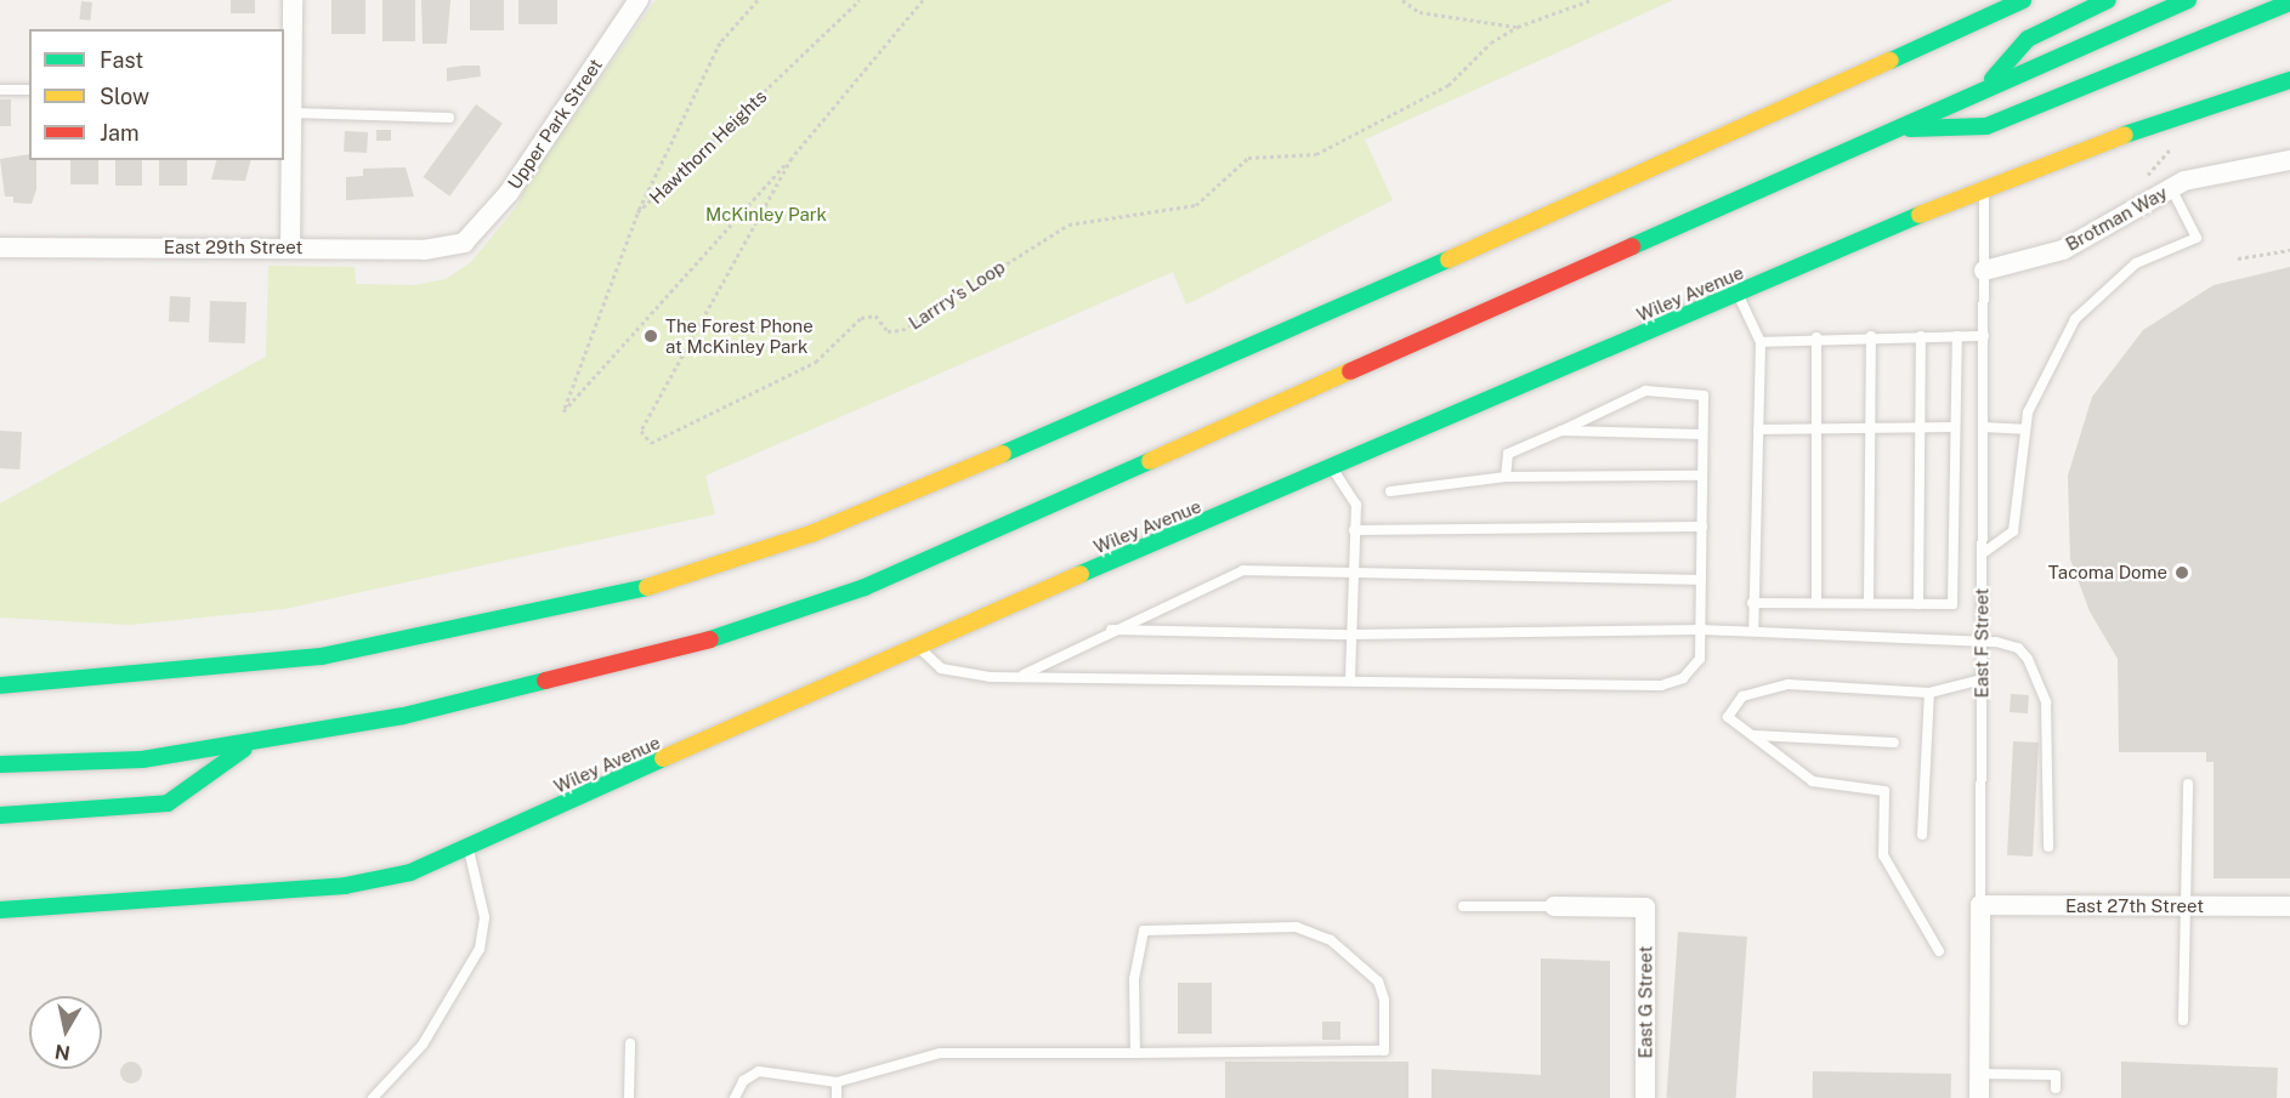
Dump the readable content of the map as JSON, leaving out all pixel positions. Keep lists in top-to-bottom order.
{
  "streets": {
    "main road": ["Wiley Avenue"],
    "street": [
      "Upper Park Street",
      "Brotman Way",
      "East 29th Street",
      "East F Street",
      "East 27th Street",
      "East G Street"
    ],
    "path": ["Hawthorn Heights", "Larrry's Loop"]
  },
  "crossings": [
    ["Upper Park Street", "East 29th Street"],
    ["Brotman Way", "East F Street"],
    ["Wiley Avenue", "East F Street"],
    ["East F Street", "East 27th Street"]
  ],
  "parks": ["McKinley Park"],
  "places": ["The Forest Phone at McKinley Park", "Tacoma Dome"],
  "legend": ["Fast", "Slow", "Jam"],
  "north": "bottom"
}
